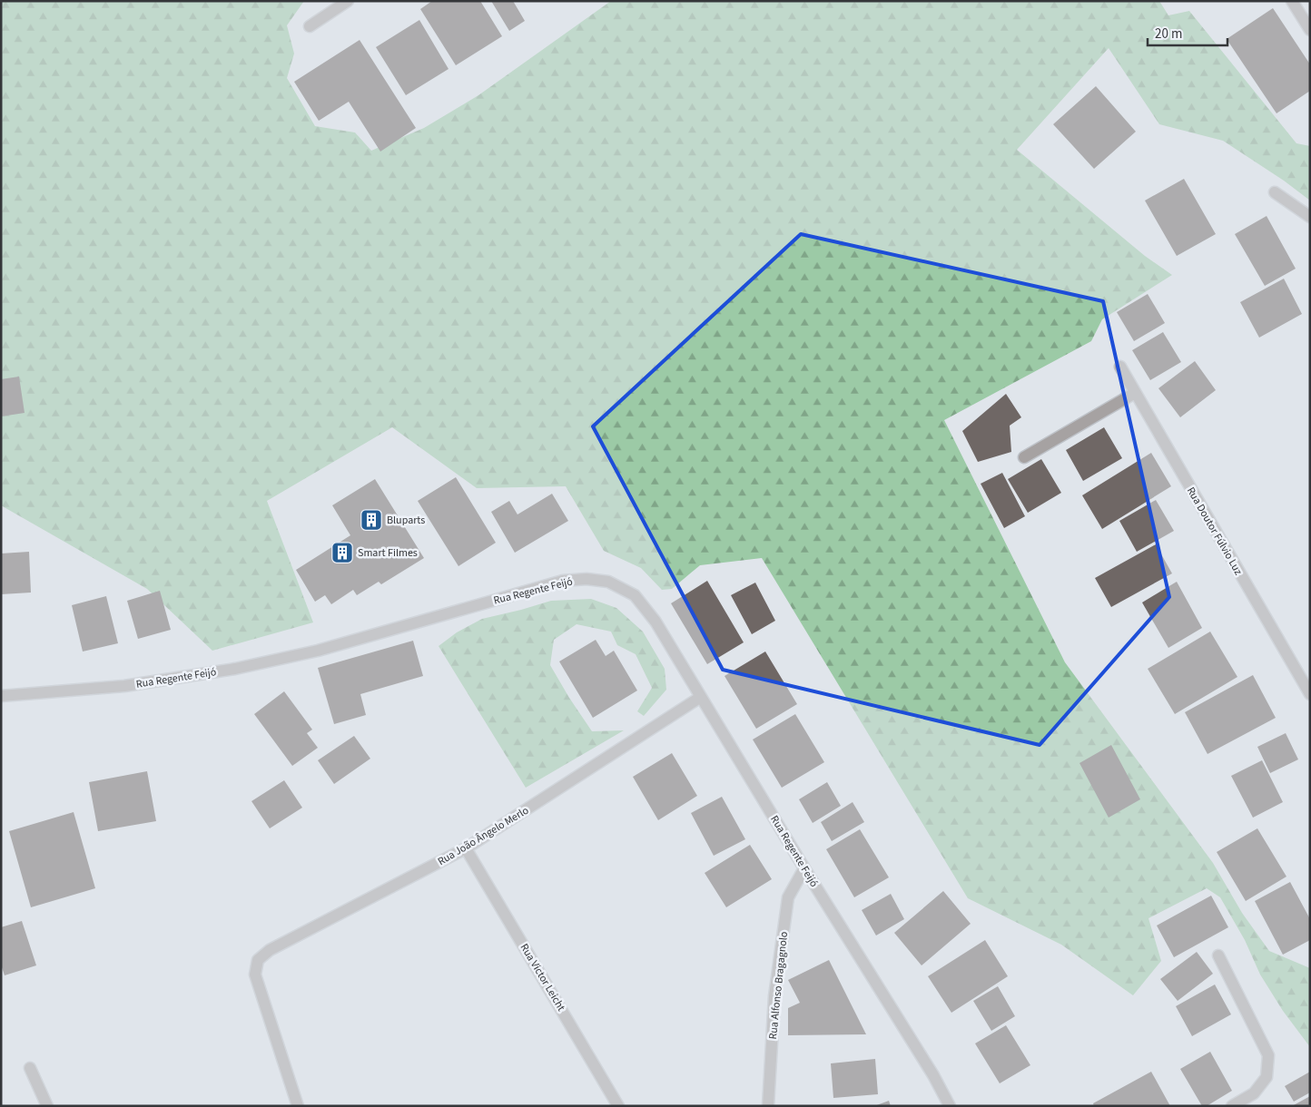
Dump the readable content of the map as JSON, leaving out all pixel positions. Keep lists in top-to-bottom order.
{
  "streets": {
    "street": [
      "Rua Doutor Fúlvio Luz",
      "Rua Regente Feijó",
      "Rua João Ângelo Merlo",
      "Rua Victor Leicht",
      "Rua Alfonso Bragagnolo"
    ]
  },
  "crossings": [
    ["Rua Regente Feijó", "Rua João Ângelo Merlo"],
    ["Rua Regente Feijó", "Rua Alfonso Bragagnolo"],
    ["Rua João Ângelo Merlo", "Rua Victor Leicht"]
  ],
  "places": {
    "building": ["Bluparts", "Smart Filmes"]
  },
  "scale_bar": "20 m"
}
